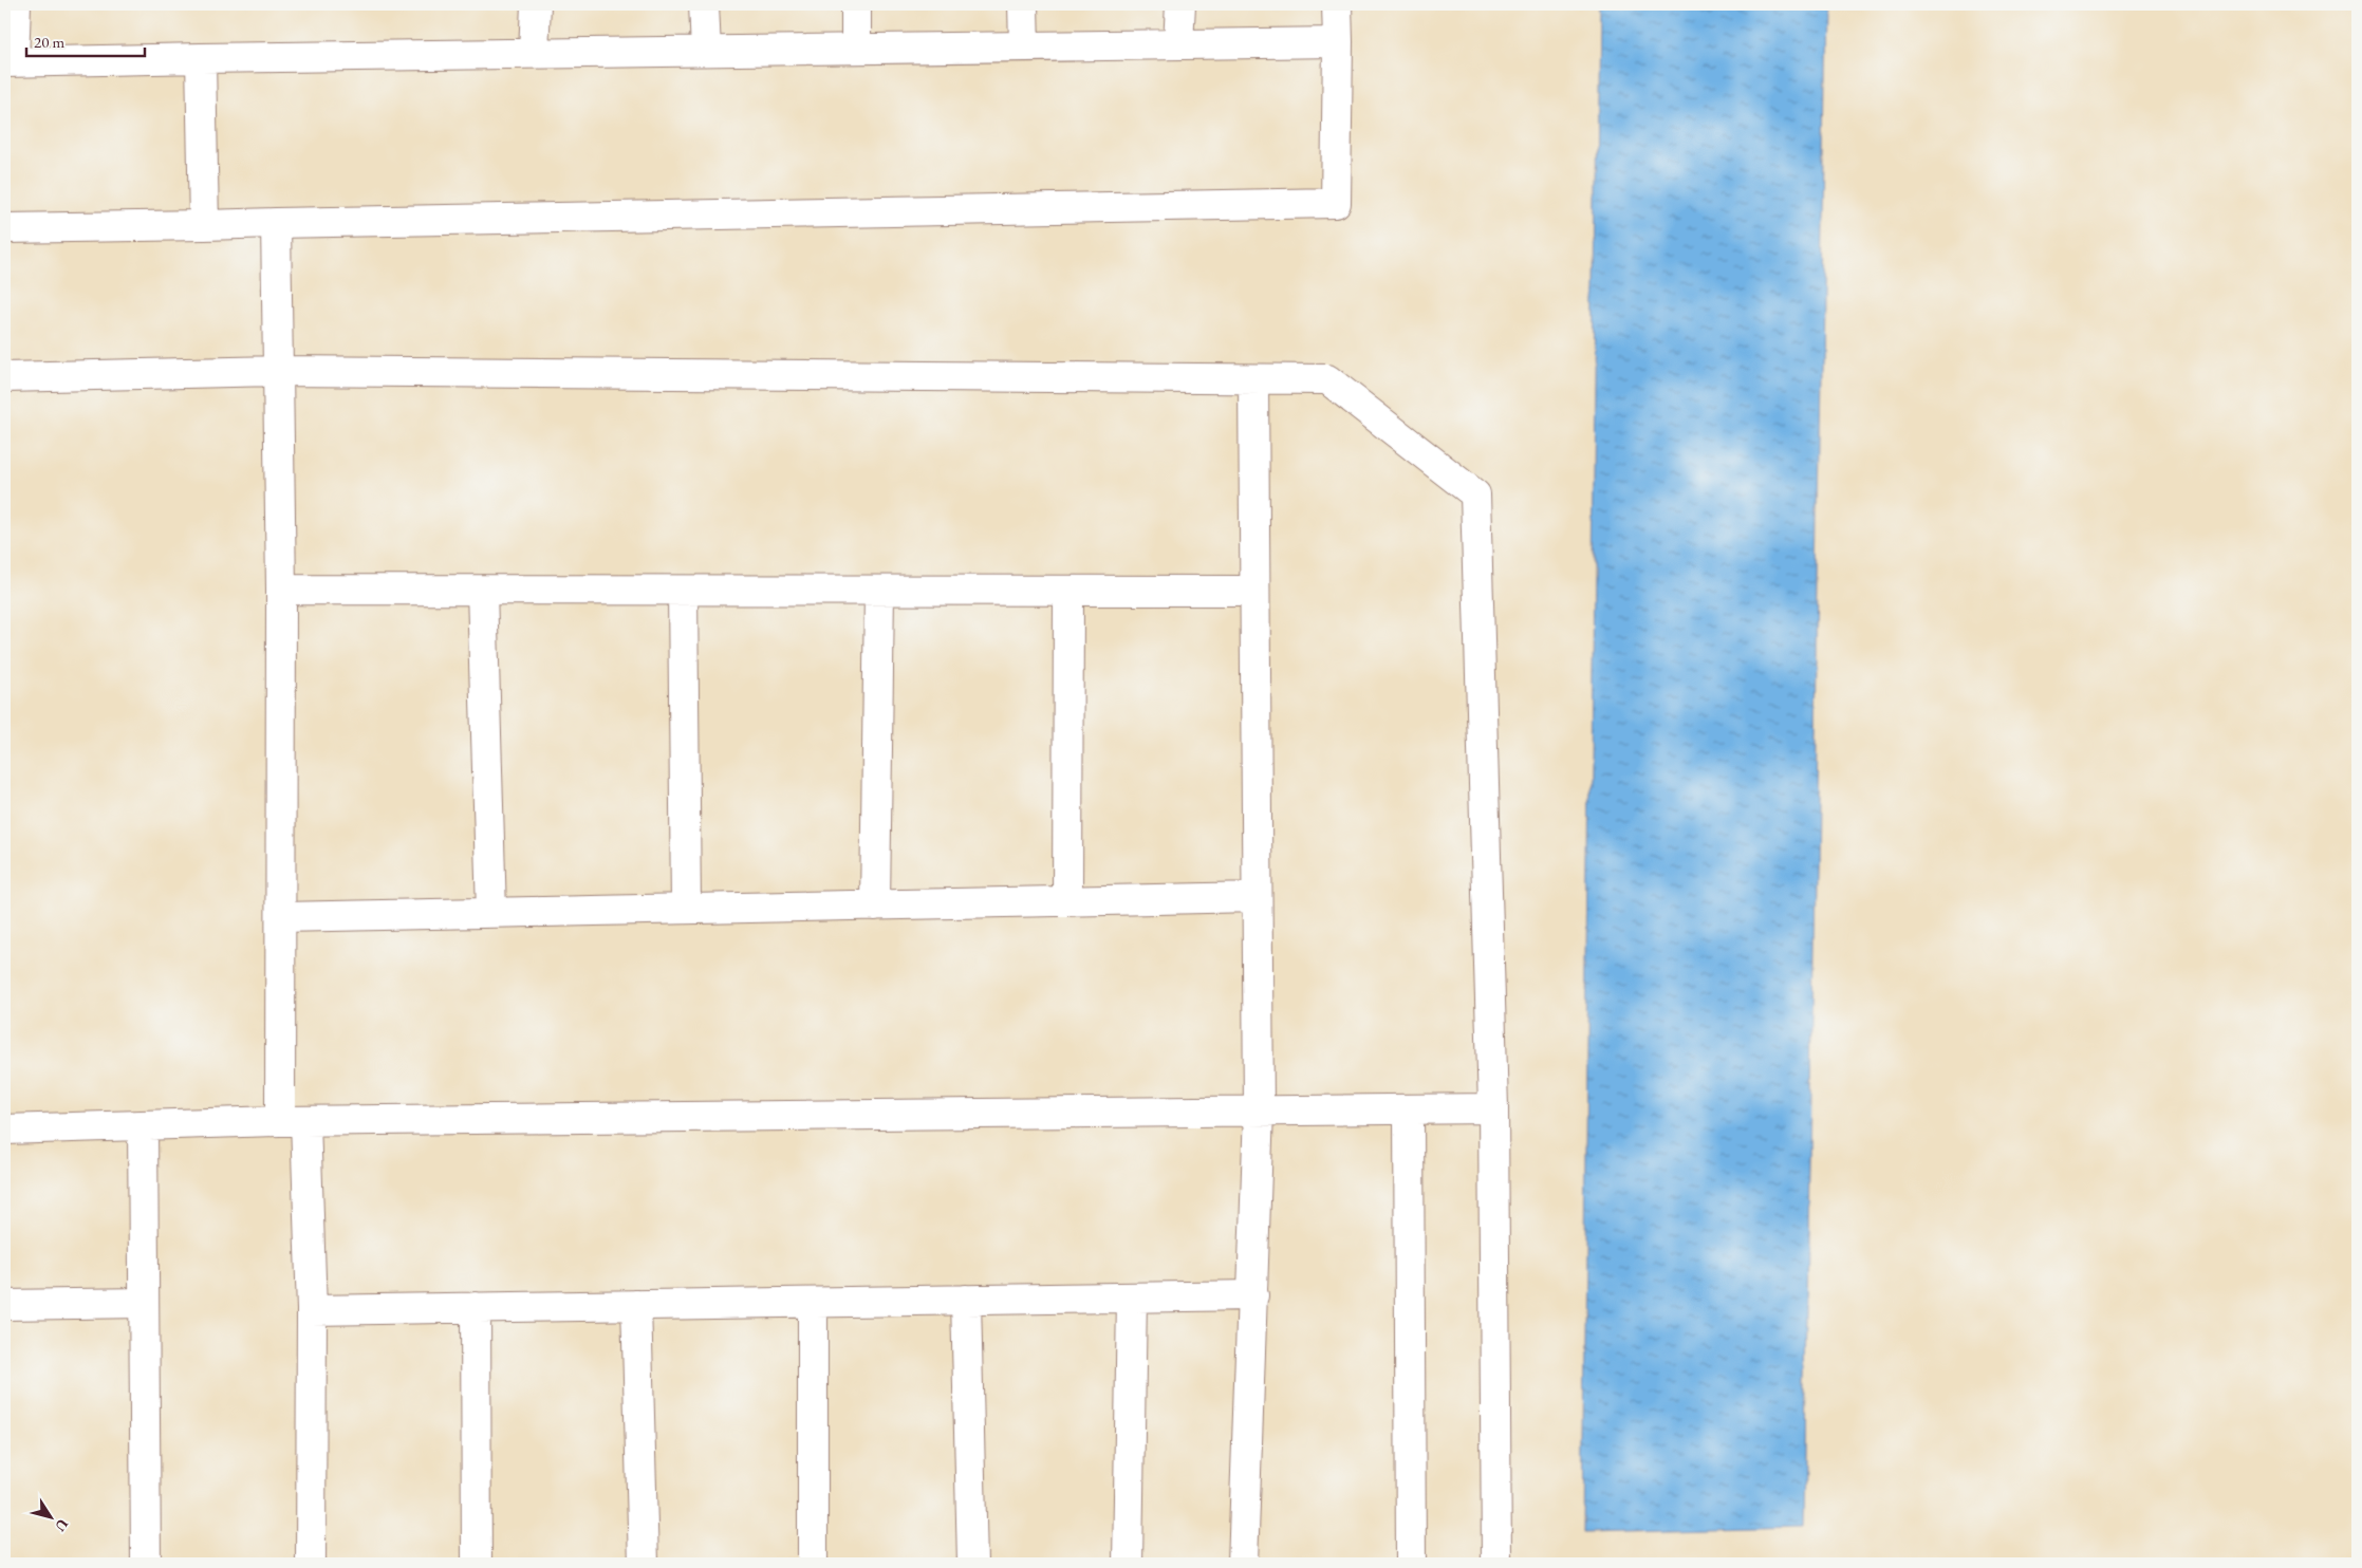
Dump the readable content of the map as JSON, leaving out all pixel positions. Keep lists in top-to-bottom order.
{
  "scale_bar": "20 m",
  "north": "bottom right"
}
